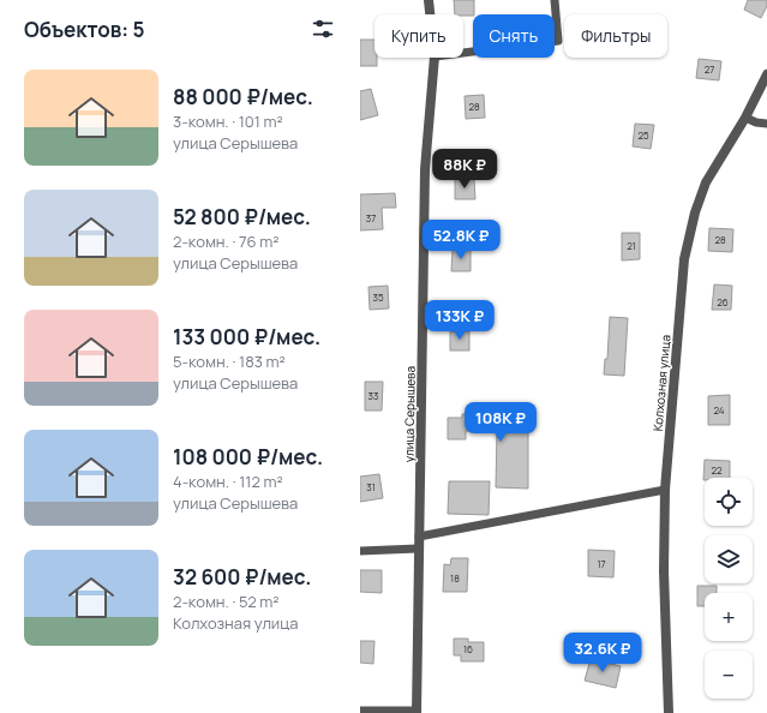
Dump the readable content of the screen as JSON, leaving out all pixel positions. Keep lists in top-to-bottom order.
{
  "streets": {
    "street": ["Колхозная улица", "улица Серышева"]
  },
  "house_numbers": [
    "27",
    "28",
    "25",
    "37",
    "28",
    "21",
    "35",
    "26",
    "33",
    "24",
    "22",
    "31",
    "17",
    "18",
    "16"
  ],
  "page": {
    "heading": "Объектов: 5",
    "chip": ["Купить", "Снять", "Фильтры"],
    "list": [
      {
        "name": "88 000 ₽/мес.",
        "note": "3-комн. · 101 m² · улица Серышева"
      },
      {
        "name": "52 800 ₽/мес.",
        "note": "2-комн. · 76 m² · улица Серышева"
      },
      {
        "name": "133 000 ₽/мес.",
        "note": "5-комн. · 183 m² · улица Серышева"
      },
      {
        "name": "108 000 ₽/мес.",
        "note": "4-комн. · 112 m² · улица Серышева"
      },
      {
        "name": "32 600 ₽/мес.",
        "note": "2-комн. · 52 m² · Колхозная улица"
      }
    ],
    "price": [
      "88K ₽",
      "52.8K ₽",
      "133K ₽",
      "108K ₽",
      "32.6K ₽"
    ],
    "map_buttons": ["+", "−"]
  }
}
